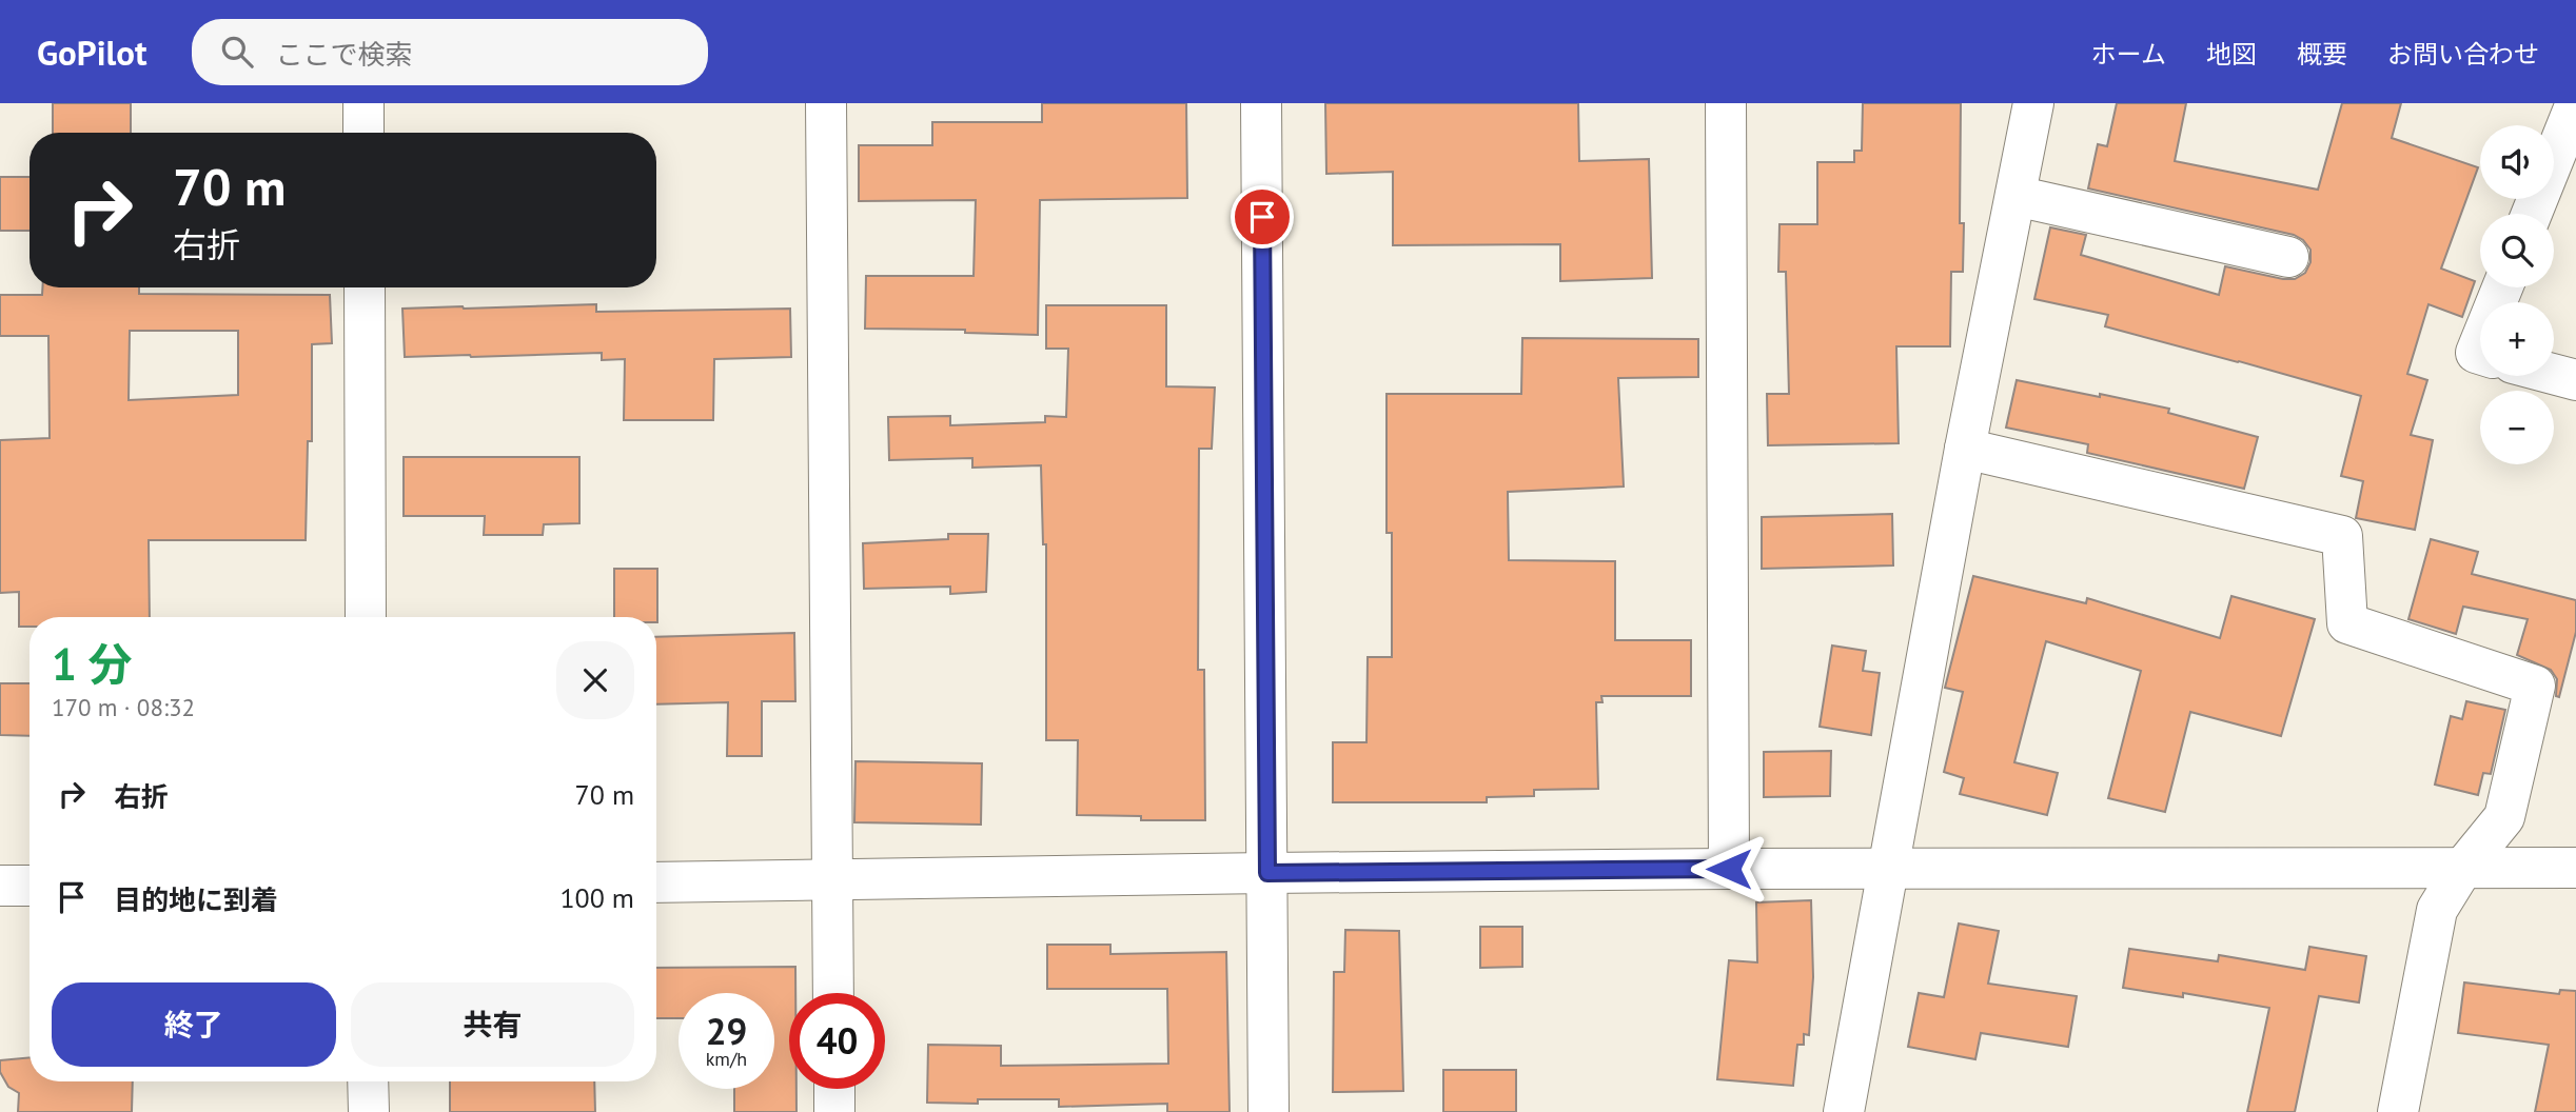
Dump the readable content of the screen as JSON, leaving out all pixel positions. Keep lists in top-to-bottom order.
{
  "page": {
    "header": "GoPilot",
    "search": "ここで検索",
    "nav": [
      "ホーム",
      "地図",
      "概要",
      "お問い合わせ"
    ],
    "map_buttons": ["+", "−"],
    "turn": ["70 m", "右折"],
    "heading": ["1 分", "170 m · 08:32"],
    "list": [
      {
        "name": "右折",
        "value": "70 m"
      },
      {
        "name": "目的地に到着",
        "value": "100 m"
      }
    ],
    "buttons": ["終了", "共有"],
    "speed": "29 km/h",
    "limit": "40"
  }
}
